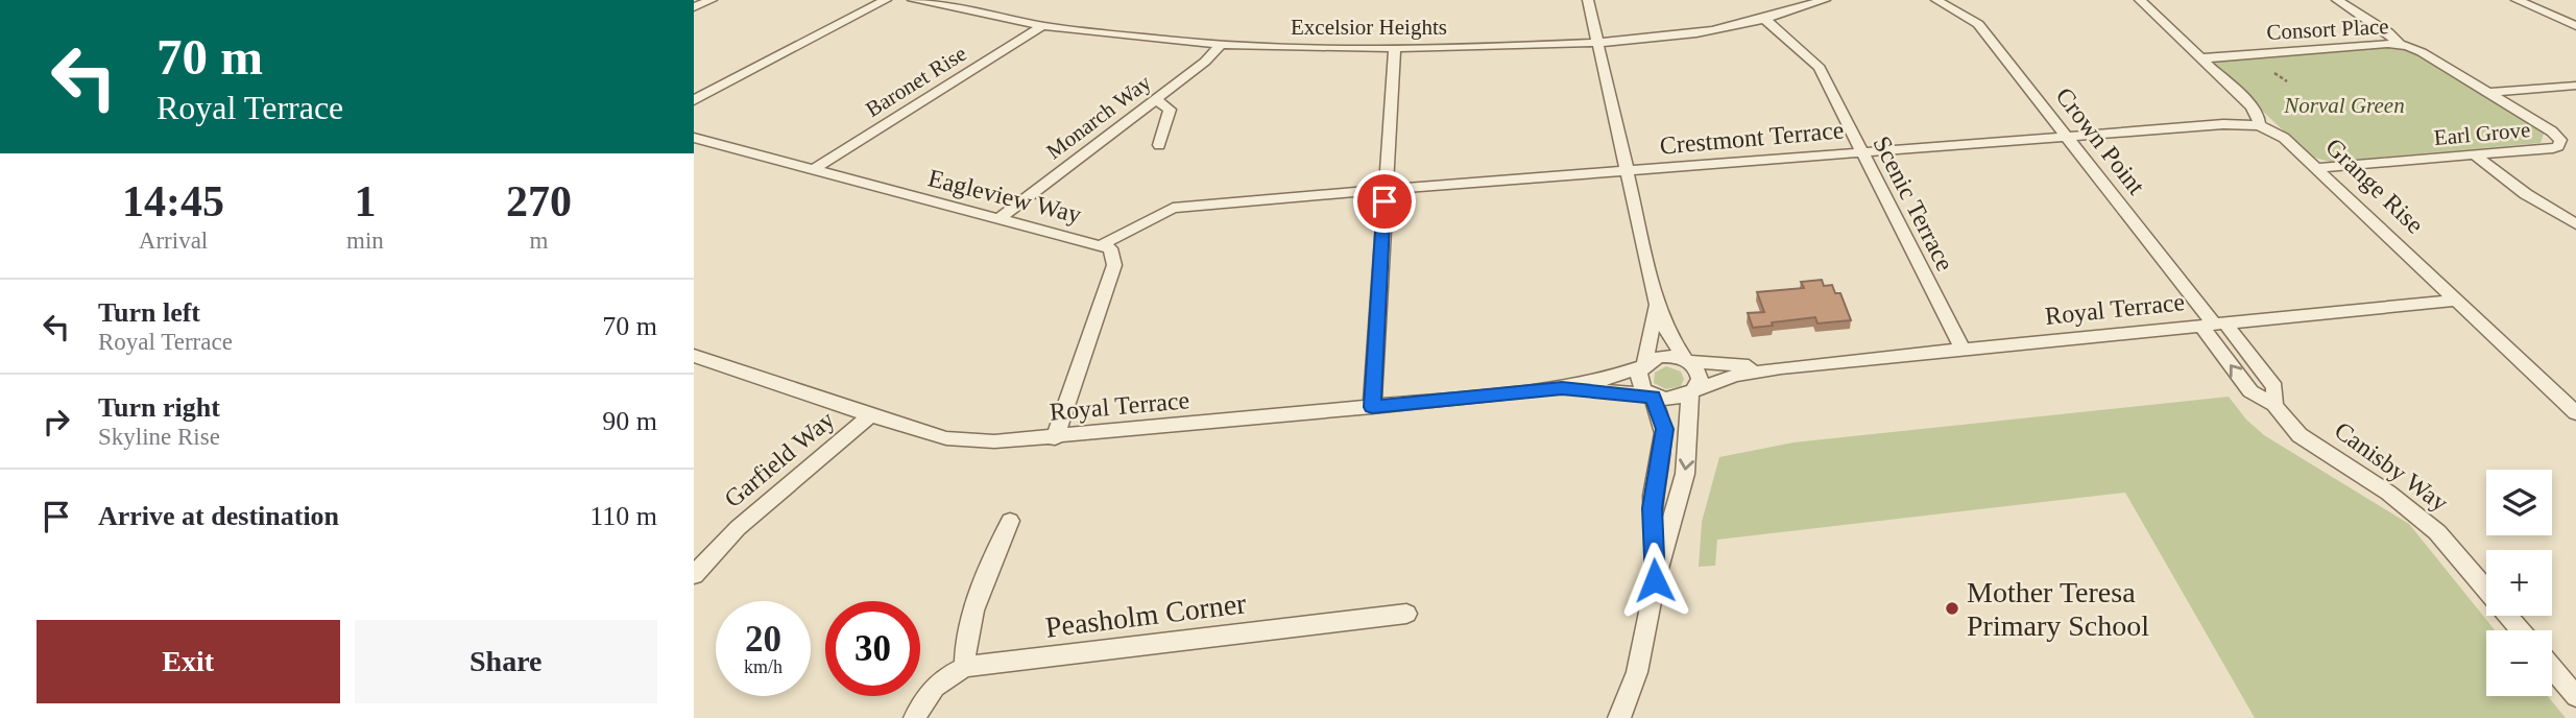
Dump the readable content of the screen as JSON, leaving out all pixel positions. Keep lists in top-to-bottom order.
{
  "streets": {
    "street": [
      "Excelsior Heights",
      "Consort Place",
      "Baronet Rise",
      "Monarch Way",
      "Earl Grove",
      "Crestmont Terrace",
      "Crown Point",
      "Grange Rise",
      "Eagleview Way",
      "Scenic Terrace",
      "Royal Terrace",
      "Garfield Way",
      "Canisby Way",
      "Peasholm Corner"
    ]
  },
  "crossings": [
    ["Excelsior Heights", "Baronet Rise"],
    ["Excelsior Heights", "Monarch Way"],
    ["Excelsior Heights", "Scenic Terrace"],
    ["Consort Place", "Earl Grove"],
    ["Consort Place", "Grange Rise"],
    ["Baronet Rise", "Eagleview Way"],
    ["Monarch Way", "Eagleview Way"],
    ["Earl Grove", "Grange Rise"],
    ["Crestmont Terrace", "Crown Point"],
    ["Crestmont Terrace", "Grange Rise"],
    ["Crestmont Terrace", "Eagleview Way"],
    ["Crestmont Terrace", "Scenic Terrace"],
    ["Crown Point", "Royal Terrace"],
    ["Crown Point", "Canisby Way"],
    ["Grange Rise", "Royal Terrace"],
    ["Eagleview Way", "Royal Terrace"],
    ["Scenic Terrace", "Royal Terrace"],
    ["Royal Terrace", "Garfield Way"],
    ["Royal Terrace", "Canisby Way"]
  ],
  "parks": ["Norval Green"],
  "places": ["Mother Teresa Primary School"],
  "page": {
    "turn": ["70 m", "Royal Terrace"],
    "eta": [
      "14:45",
      "Arrival",
      "1",
      "min",
      "270",
      "m"
    ],
    "list": [
      {
        "name": "Turn left",
        "note": "Royal Terrace",
        "value": "70 m"
      },
      {
        "name": "Turn right",
        "note": "Skyline Rise",
        "value": "90 m"
      },
      {
        "name": "Arrive at destination",
        "value": "110 m"
      }
    ],
    "map_buttons": ["+", "−"],
    "speed": "20 km/h",
    "limit": "30",
    "buttons": ["Exit", "Share"]
  }
}
